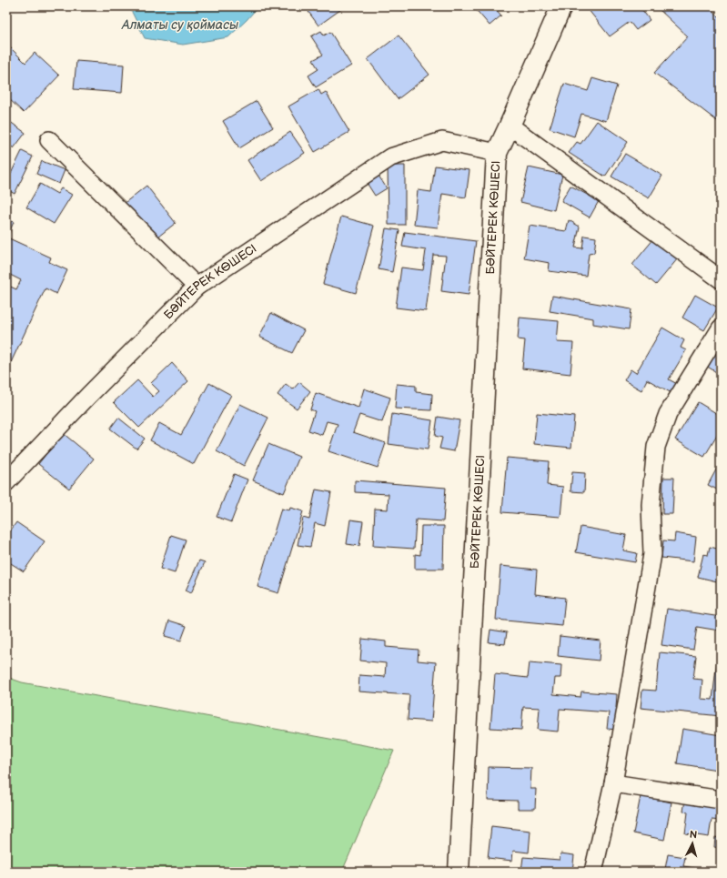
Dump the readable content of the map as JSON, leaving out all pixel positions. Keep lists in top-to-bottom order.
{
  "streets": {
    "street": ["БӘЙТЕРЕК КӨШЕСІ"]
  },
  "water": ["Алматы су қоймасы"],
  "north": "top"
}
